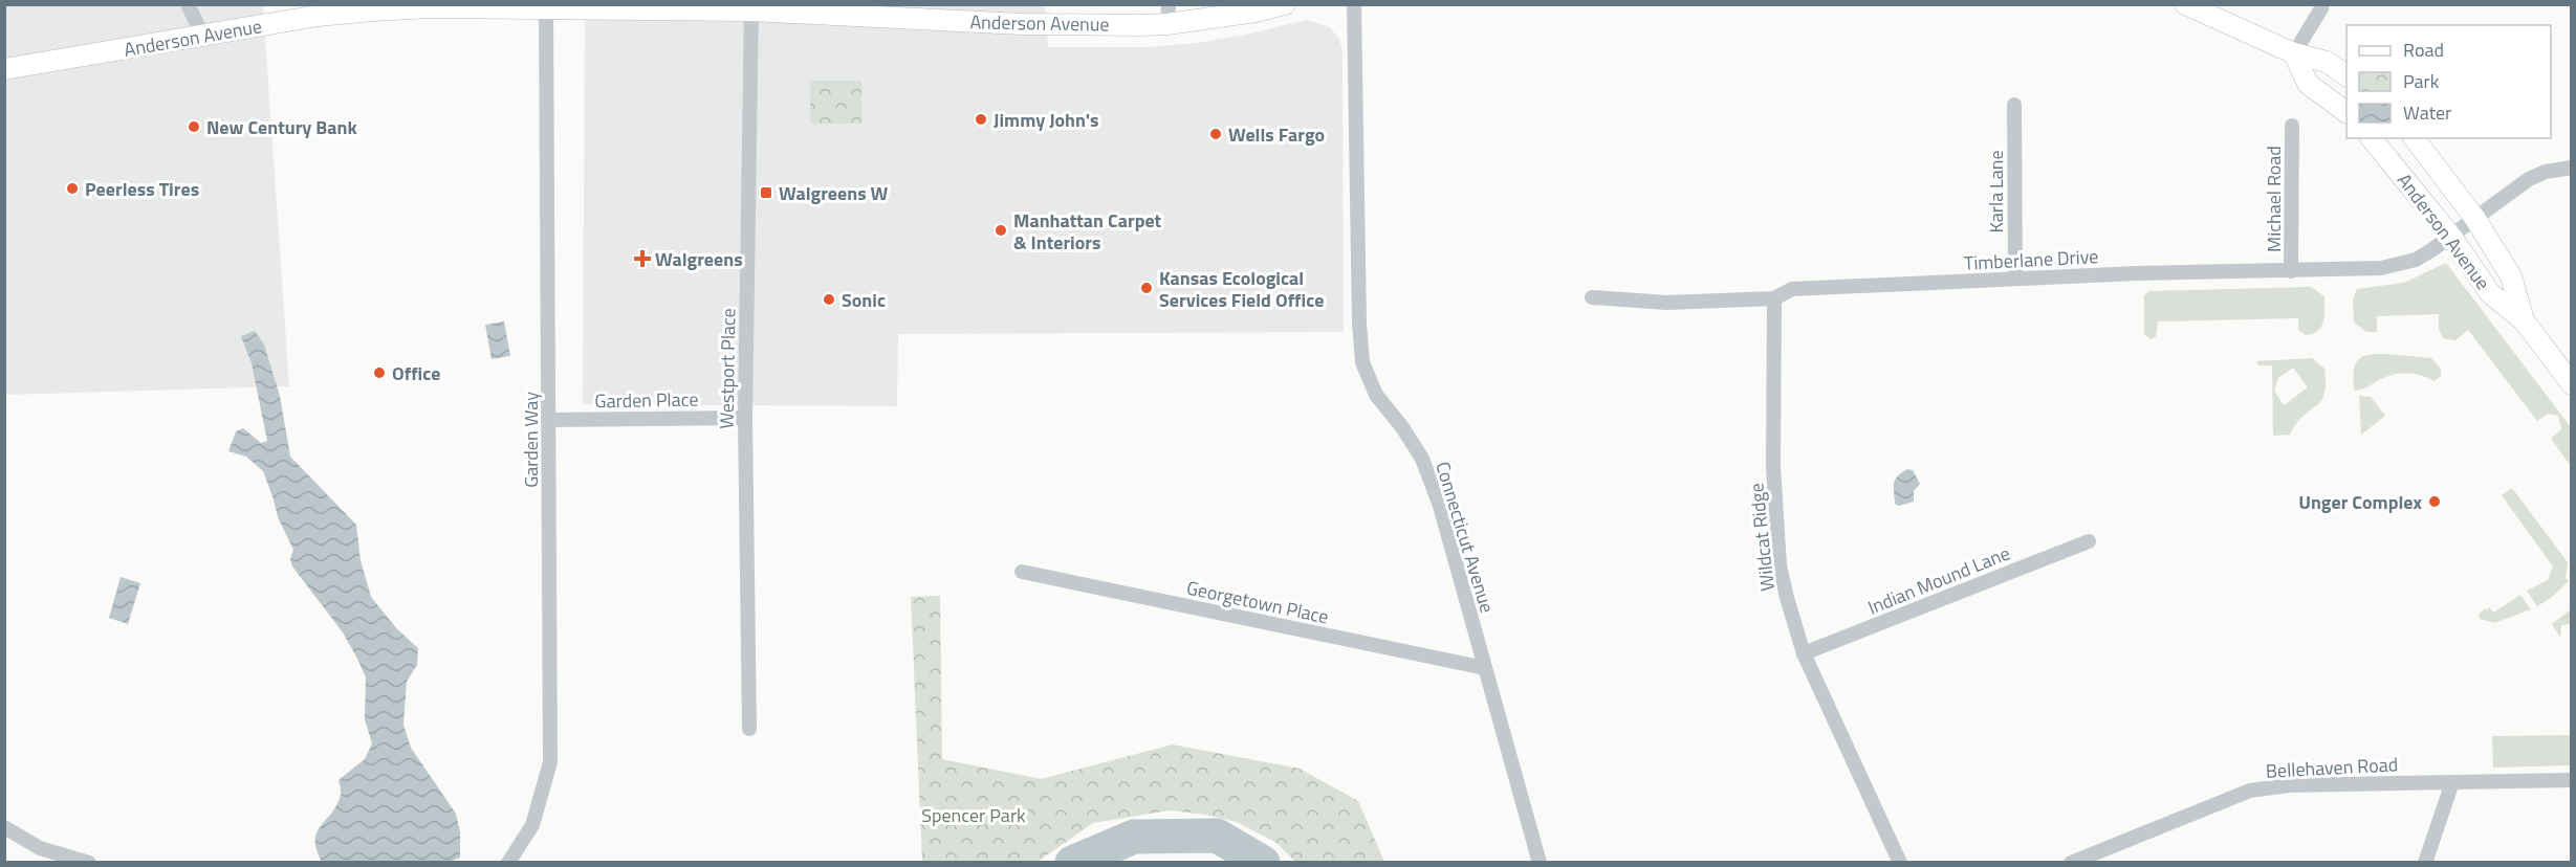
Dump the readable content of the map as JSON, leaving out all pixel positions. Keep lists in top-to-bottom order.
{
  "streets": {
    "main road": ["Anderson Avenue"],
    "street": [
      "Karla Lane",
      "Michael Road",
      "Timberlane Drive",
      "Westport Place",
      "Garden Place",
      "Garden Way",
      "Connecticut Avenue",
      "Wildcat Ridge",
      "Indian Mound Lane",
      "Georgetown Place",
      "Bellehaven Road"
    ]
  },
  "crossings": [
    ["Anderson Avenue", "Timberlane Drive"],
    ["Anderson Avenue", "Westport Place"],
    ["Anderson Avenue", "Garden Way"],
    ["Karla Lane", "Timberlane Drive"],
    ["Michael Road", "Timberlane Drive"],
    ["Timberlane Drive", "Wildcat Ridge"],
    ["Westport Place", "Garden Place"],
    ["Garden Place", "Garden Way"],
    ["Connecticut Avenue", "Georgetown Place"],
    ["Wildcat Ridge", "Indian Mound Lane"]
  ],
  "parks": ["Spencer Park"],
  "places": {
    "other": [
      "Jimmy John's",
      "New Century Bank",
      "Wells Fargo",
      "Peerless Tires",
      "Manhattan Carpet & Interiors",
      "Kansas Ecological Services Field Office",
      "Sonic",
      "Office",
      "Unger Complex"
    ],
    "transit": ["Walgreens W"],
    "health": ["Walgreens"]
  },
  "legend": ["Road", "Park", "Water"]
}
